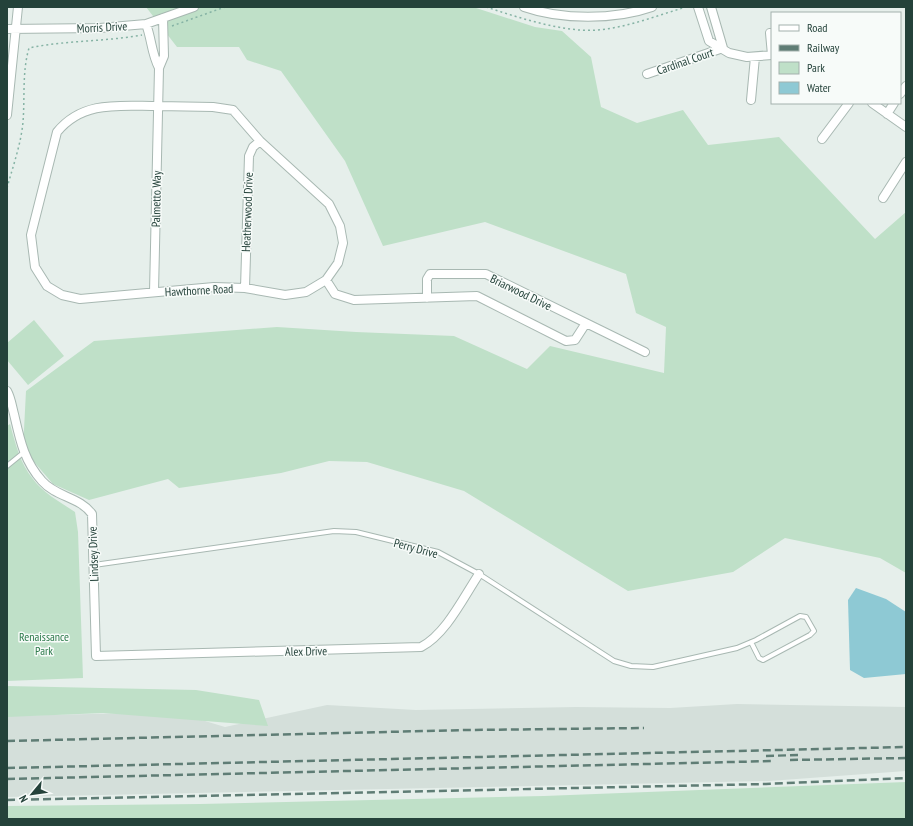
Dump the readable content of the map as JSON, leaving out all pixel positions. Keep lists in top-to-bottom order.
{
  "streets": {
    "street": [
      "Morris Drive",
      "Cardinal Court",
      "Palmetto Way",
      "Heatherwood Drive",
      "Hawthorne Road",
      "Briarwood Drive",
      "Lindsey Drive",
      "Alex Drive"
    ],
    "lane": ["Perry Drive"]
  },
  "crossings": [
    ["Palmetto Way", "Hawthorne Road"],
    ["Heatherwood Drive", "Hawthorne Road"],
    ["Hawthorne Road", "Briarwood Drive"],
    ["Perry Drive", "Lindsey Drive"],
    ["Perry Drive", "Alex Drive"],
    ["Lindsey Drive", "Alex Drive"]
  ],
  "parks": ["Renaissance Park"],
  "legend": [
    "Road",
    "Railway",
    "Park",
    "Water"
  ],
  "north": "bottom left"
}
